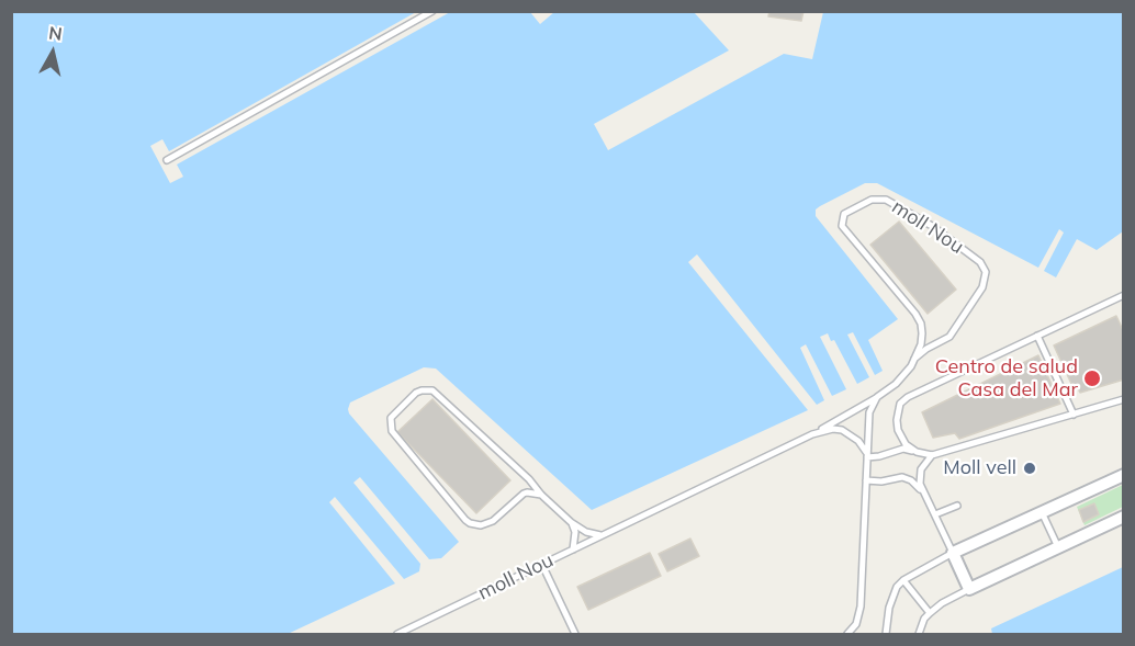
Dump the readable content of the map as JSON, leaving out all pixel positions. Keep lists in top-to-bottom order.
{
  "streets": {
    "lane": ["moll Nou"]
  },
  "places": ["Centro de salud Casa del Mar", "Moll vell"],
  "north": "top"
}
